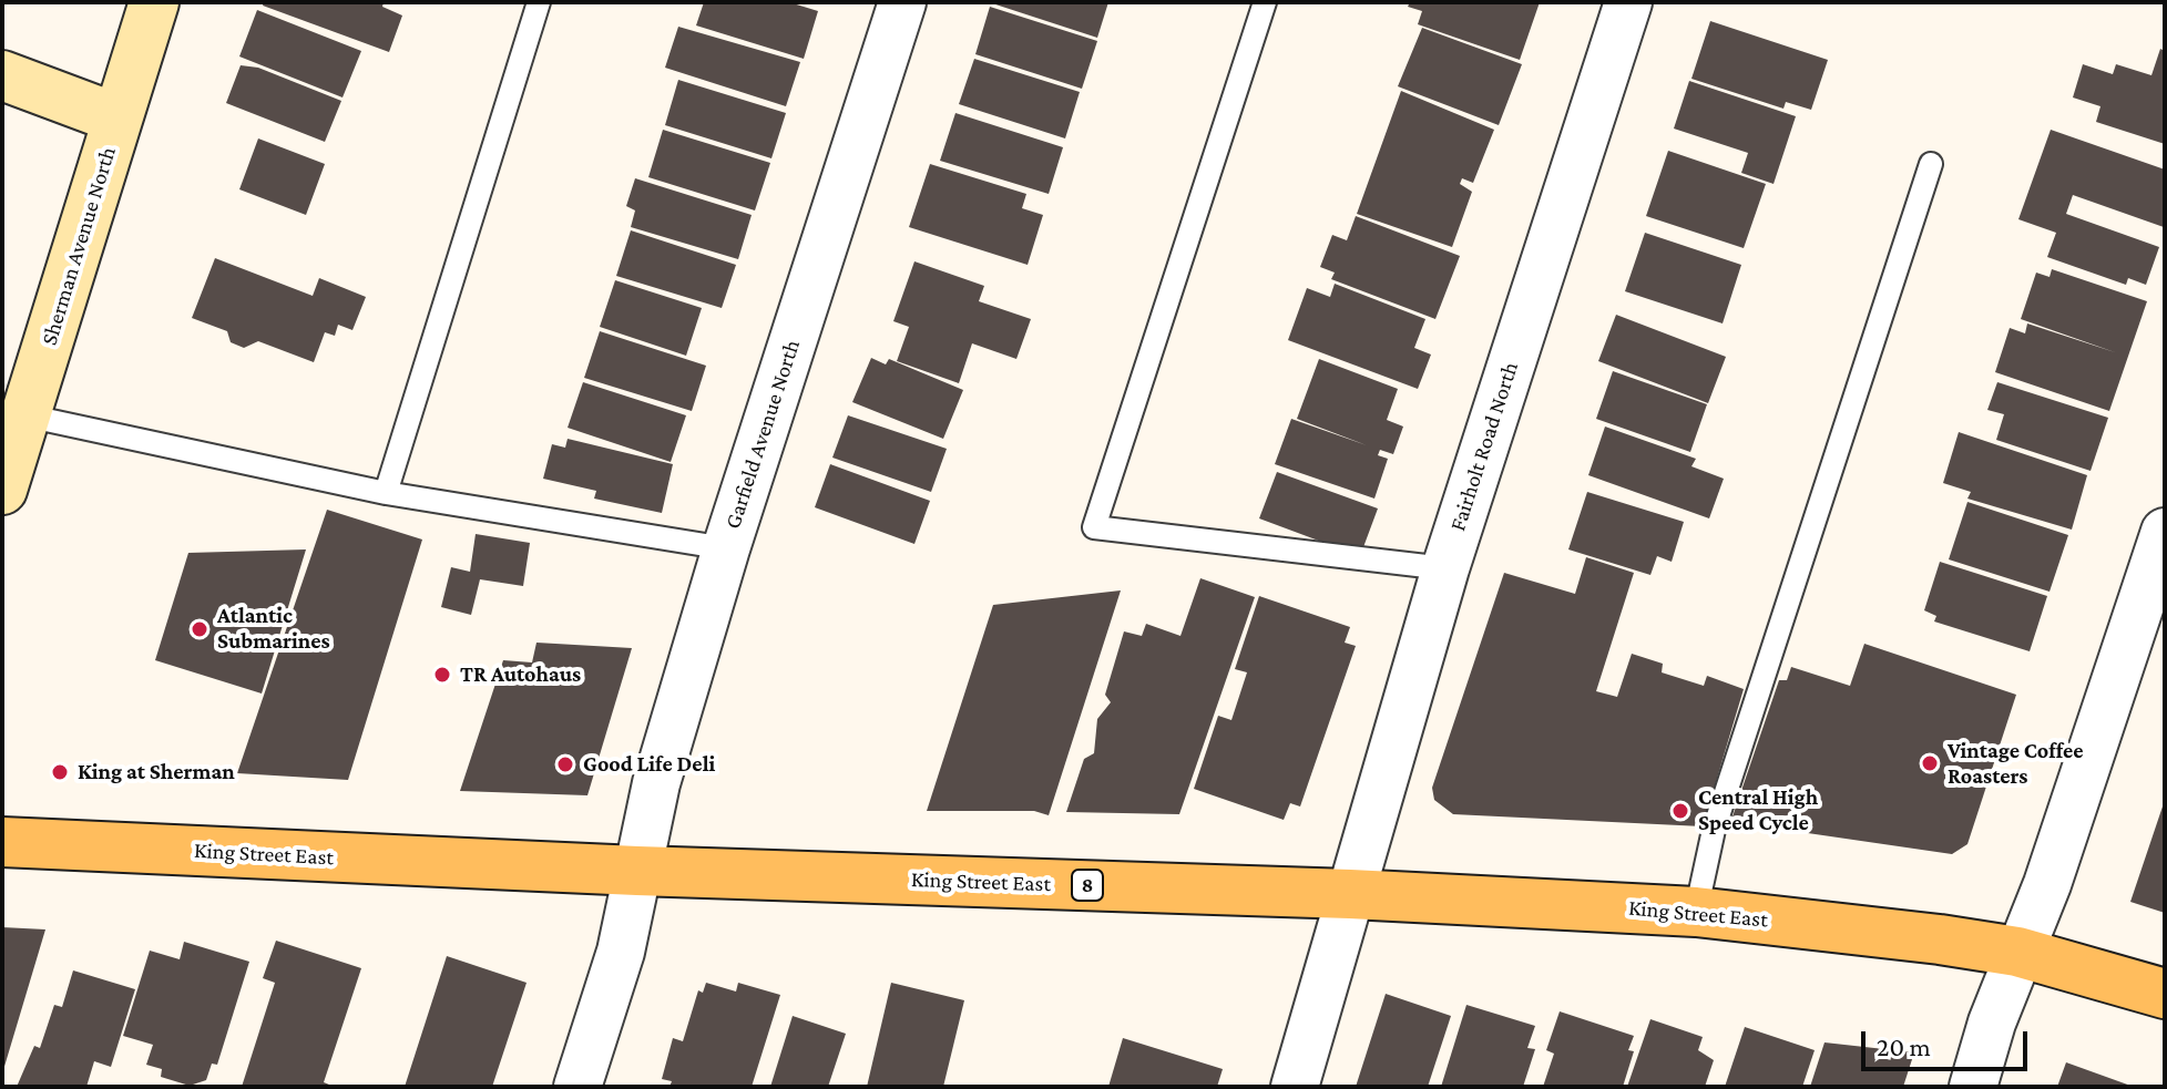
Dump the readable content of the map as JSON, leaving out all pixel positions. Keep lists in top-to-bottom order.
{
  "streets": {
    "main road": ["King Street East", "8"],
    "street": ["Sherman Avenue North", "Garfield Avenue North", "Fairholt Road North"]
  },
  "crossings": [
    ["Garfield Avenue North", "King Street East"],
    ["Fairholt Road North", "King Street East"]
  ],
  "places": [
    "Atlantic Submarines",
    "TR Autohaus",
    "Vintage Coffee Roasters",
    "Good Life Deli",
    "King at Sherman",
    "Central High Speed Cycle"
  ],
  "scale_bar": "20 m"
}
